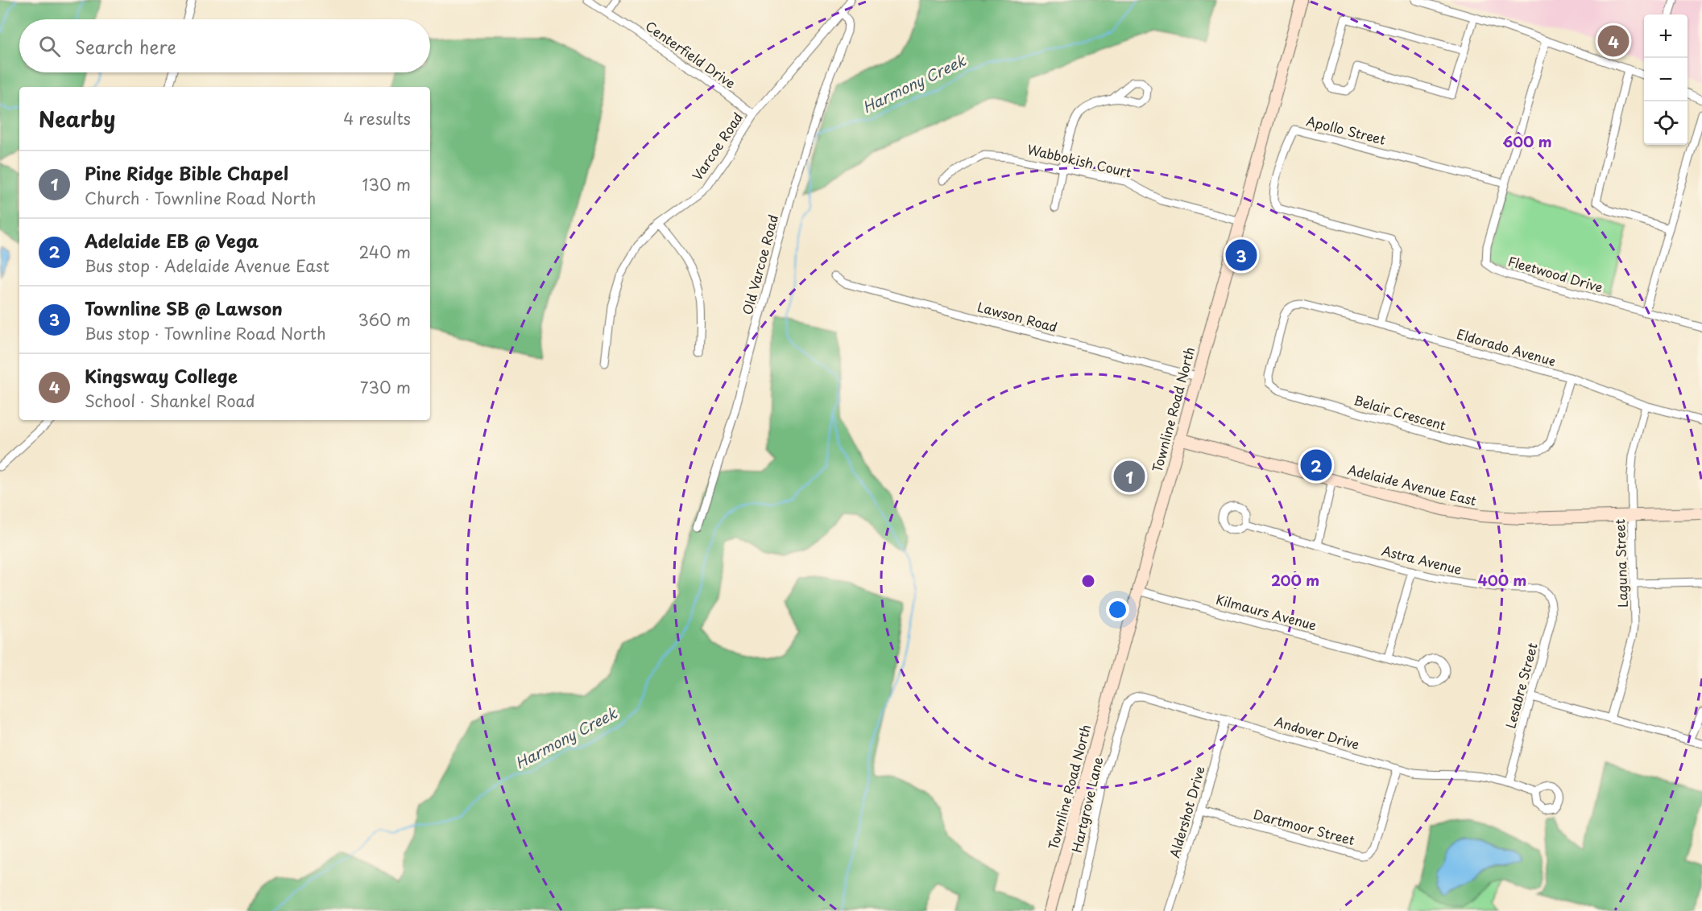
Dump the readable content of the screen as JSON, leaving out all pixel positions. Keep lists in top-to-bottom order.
{
  "streets": {
    "main road": ["Townline Road North", "Adelaide Avenue East"],
    "street": [
      "Centerfield Drive",
      "Apollo Street",
      "Varcoe Road",
      "Wabbokish Court",
      "Old Varcoe Road",
      "Fleetwood Drive",
      "Lawson Road",
      "Eldorado Avenue",
      "Belair Crescent",
      "Astra Avenue",
      "Laguna Street",
      "Kilmaurs Avenue",
      "Lesabre Street",
      "Andover Drive",
      "Hartgrove Lane",
      "Aldershot Drive",
      "Dartmoor Street"
    ]
  },
  "crossings": [
    ["Centerfield Drive", "Varcoe Road"],
    ["Apollo Street", "Fleetwood Drive"],
    ["Apollo Street", "Eldorado Avenue"],
    ["Varcoe Road", "Old Varcoe Road"],
    ["Wabbokish Court", "Townline Road North"],
    ["Lawson Road", "Townline Road North"],
    ["Eldorado Avenue", "Belair Crescent"],
    ["Eldorado Avenue", "Laguna Street"],
    ["Townline Road North", "Adelaide Avenue East"],
    ["Townline Road North", "Kilmaurs Avenue"],
    ["Adelaide Avenue East", "Laguna Street"],
    ["Astra Avenue", "Lesabre Street"],
    ["Lesabre Street", "Andover Drive"],
    ["Andover Drive", "Hartgrove Lane"],
    ["Andover Drive", "Aldershot Drive"],
    ["Andover Drive", "Dartmoor Street"],
    ["Aldershot Drive", "Dartmoor Street"]
  ],
  "water": ["Harmony Creek"],
  "page": {
    "map_buttons": ["+", "−"],
    "search": "Search here",
    "pins": [
      "4",
      "3",
      "2",
      "1"
    ],
    "heading": ["Nearby", "4 results"],
    "list": [
      {
        "mark": "1",
        "name": "Pine Ridge Bible Chapel",
        "note": "Church · Townline Road North",
        "value": "130 m"
      },
      {
        "mark": "2",
        "name": "Adelaide EB @ Vega",
        "note": "Bus stop · Adelaide Avenue East",
        "value": "240 m"
      },
      {
        "mark": "3",
        "name": "Townline SB @ Lawson",
        "note": "Bus stop · Townline Road North",
        "value": "360 m"
      },
      {
        "mark": "4",
        "name": "Kingsway College",
        "note": "School · Shankel Road",
        "value": "730 m"
      }
    ]
  },
  "rings": ["600 m", "200 m", "400 m"]
}
